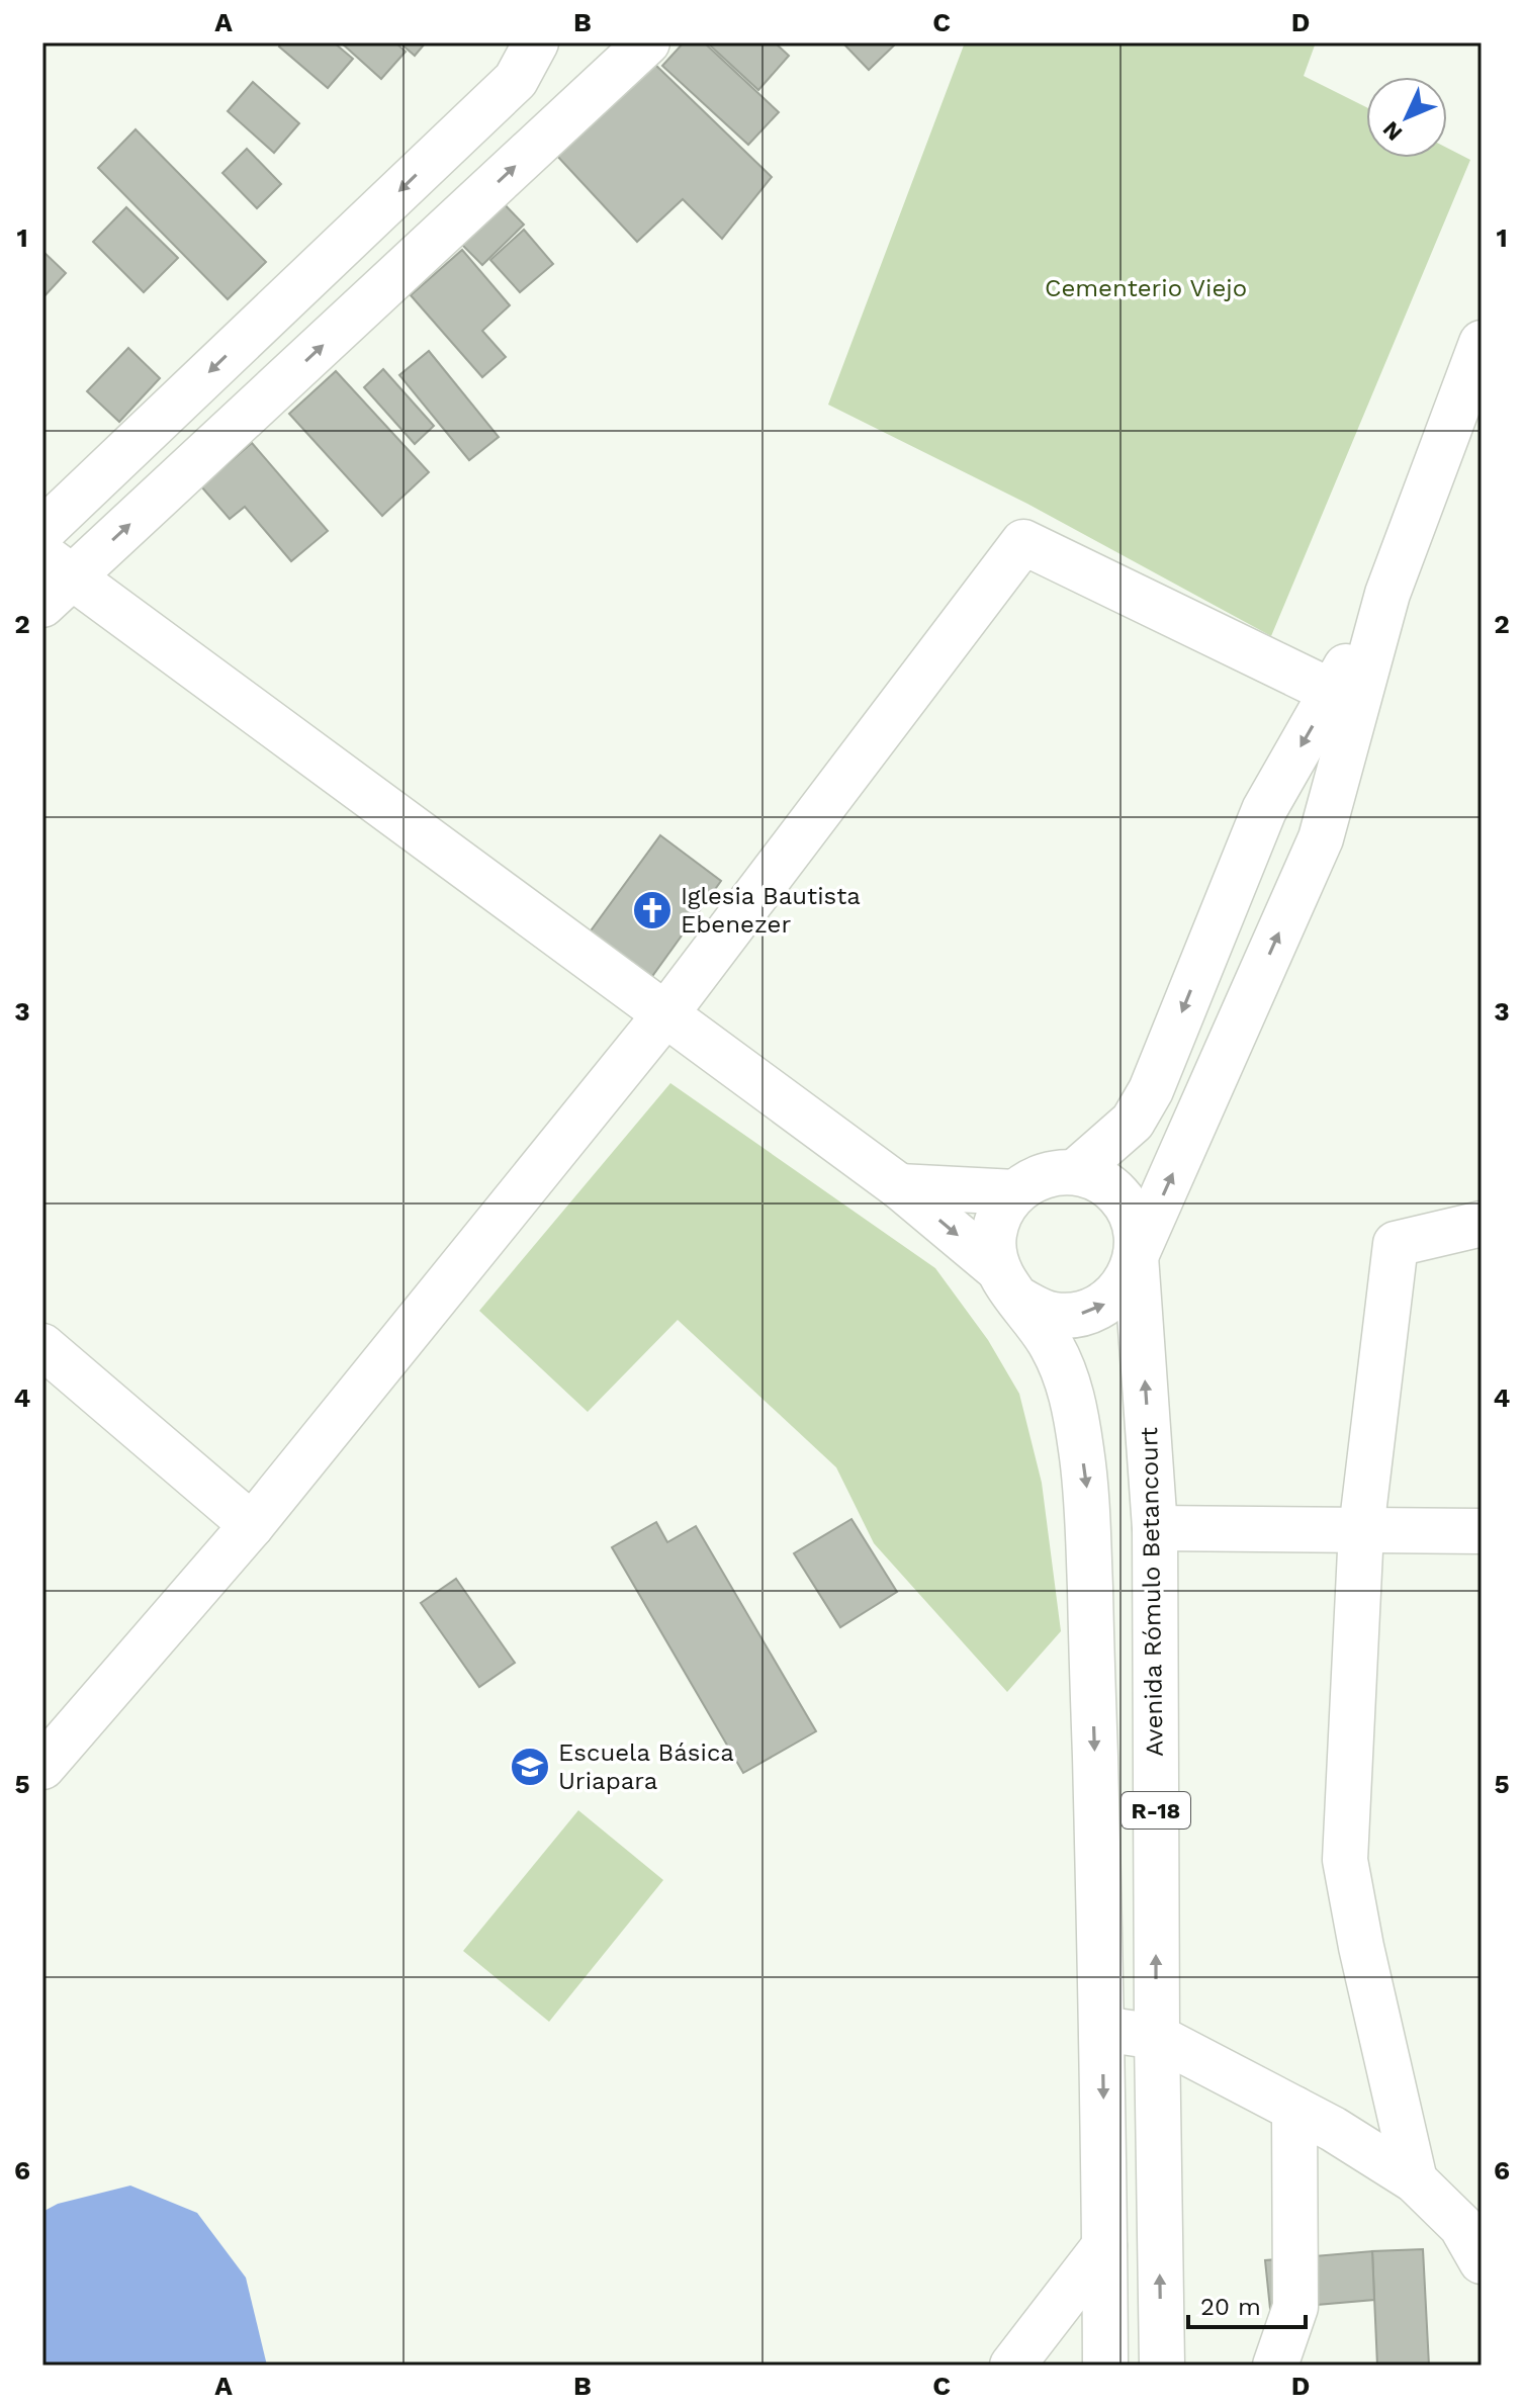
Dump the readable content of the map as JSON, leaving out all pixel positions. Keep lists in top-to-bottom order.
{
  "streets": {
    "street": ["Avenida Rómulo Betancourt", "R-18"]
  },
  "crossings": [
    ["Avenida Rómulo Betancourt", "R-18"]
  ],
  "parks": ["Cementerio Viejo"],
  "places": {
    "church": ["Iglesia Bautista Ebenezer"],
    "school or university": ["Escuela Básica Uriapara"]
  },
  "scale_bar": "20 m",
  "north": "bottom left",
  "grid": {
    "columns": [
      "A",
      "B",
      "C",
      "D"
    ],
    "rows": [
      "1",
      "2",
      "3",
      "4",
      "5",
      "6"
    ]
  }
}
